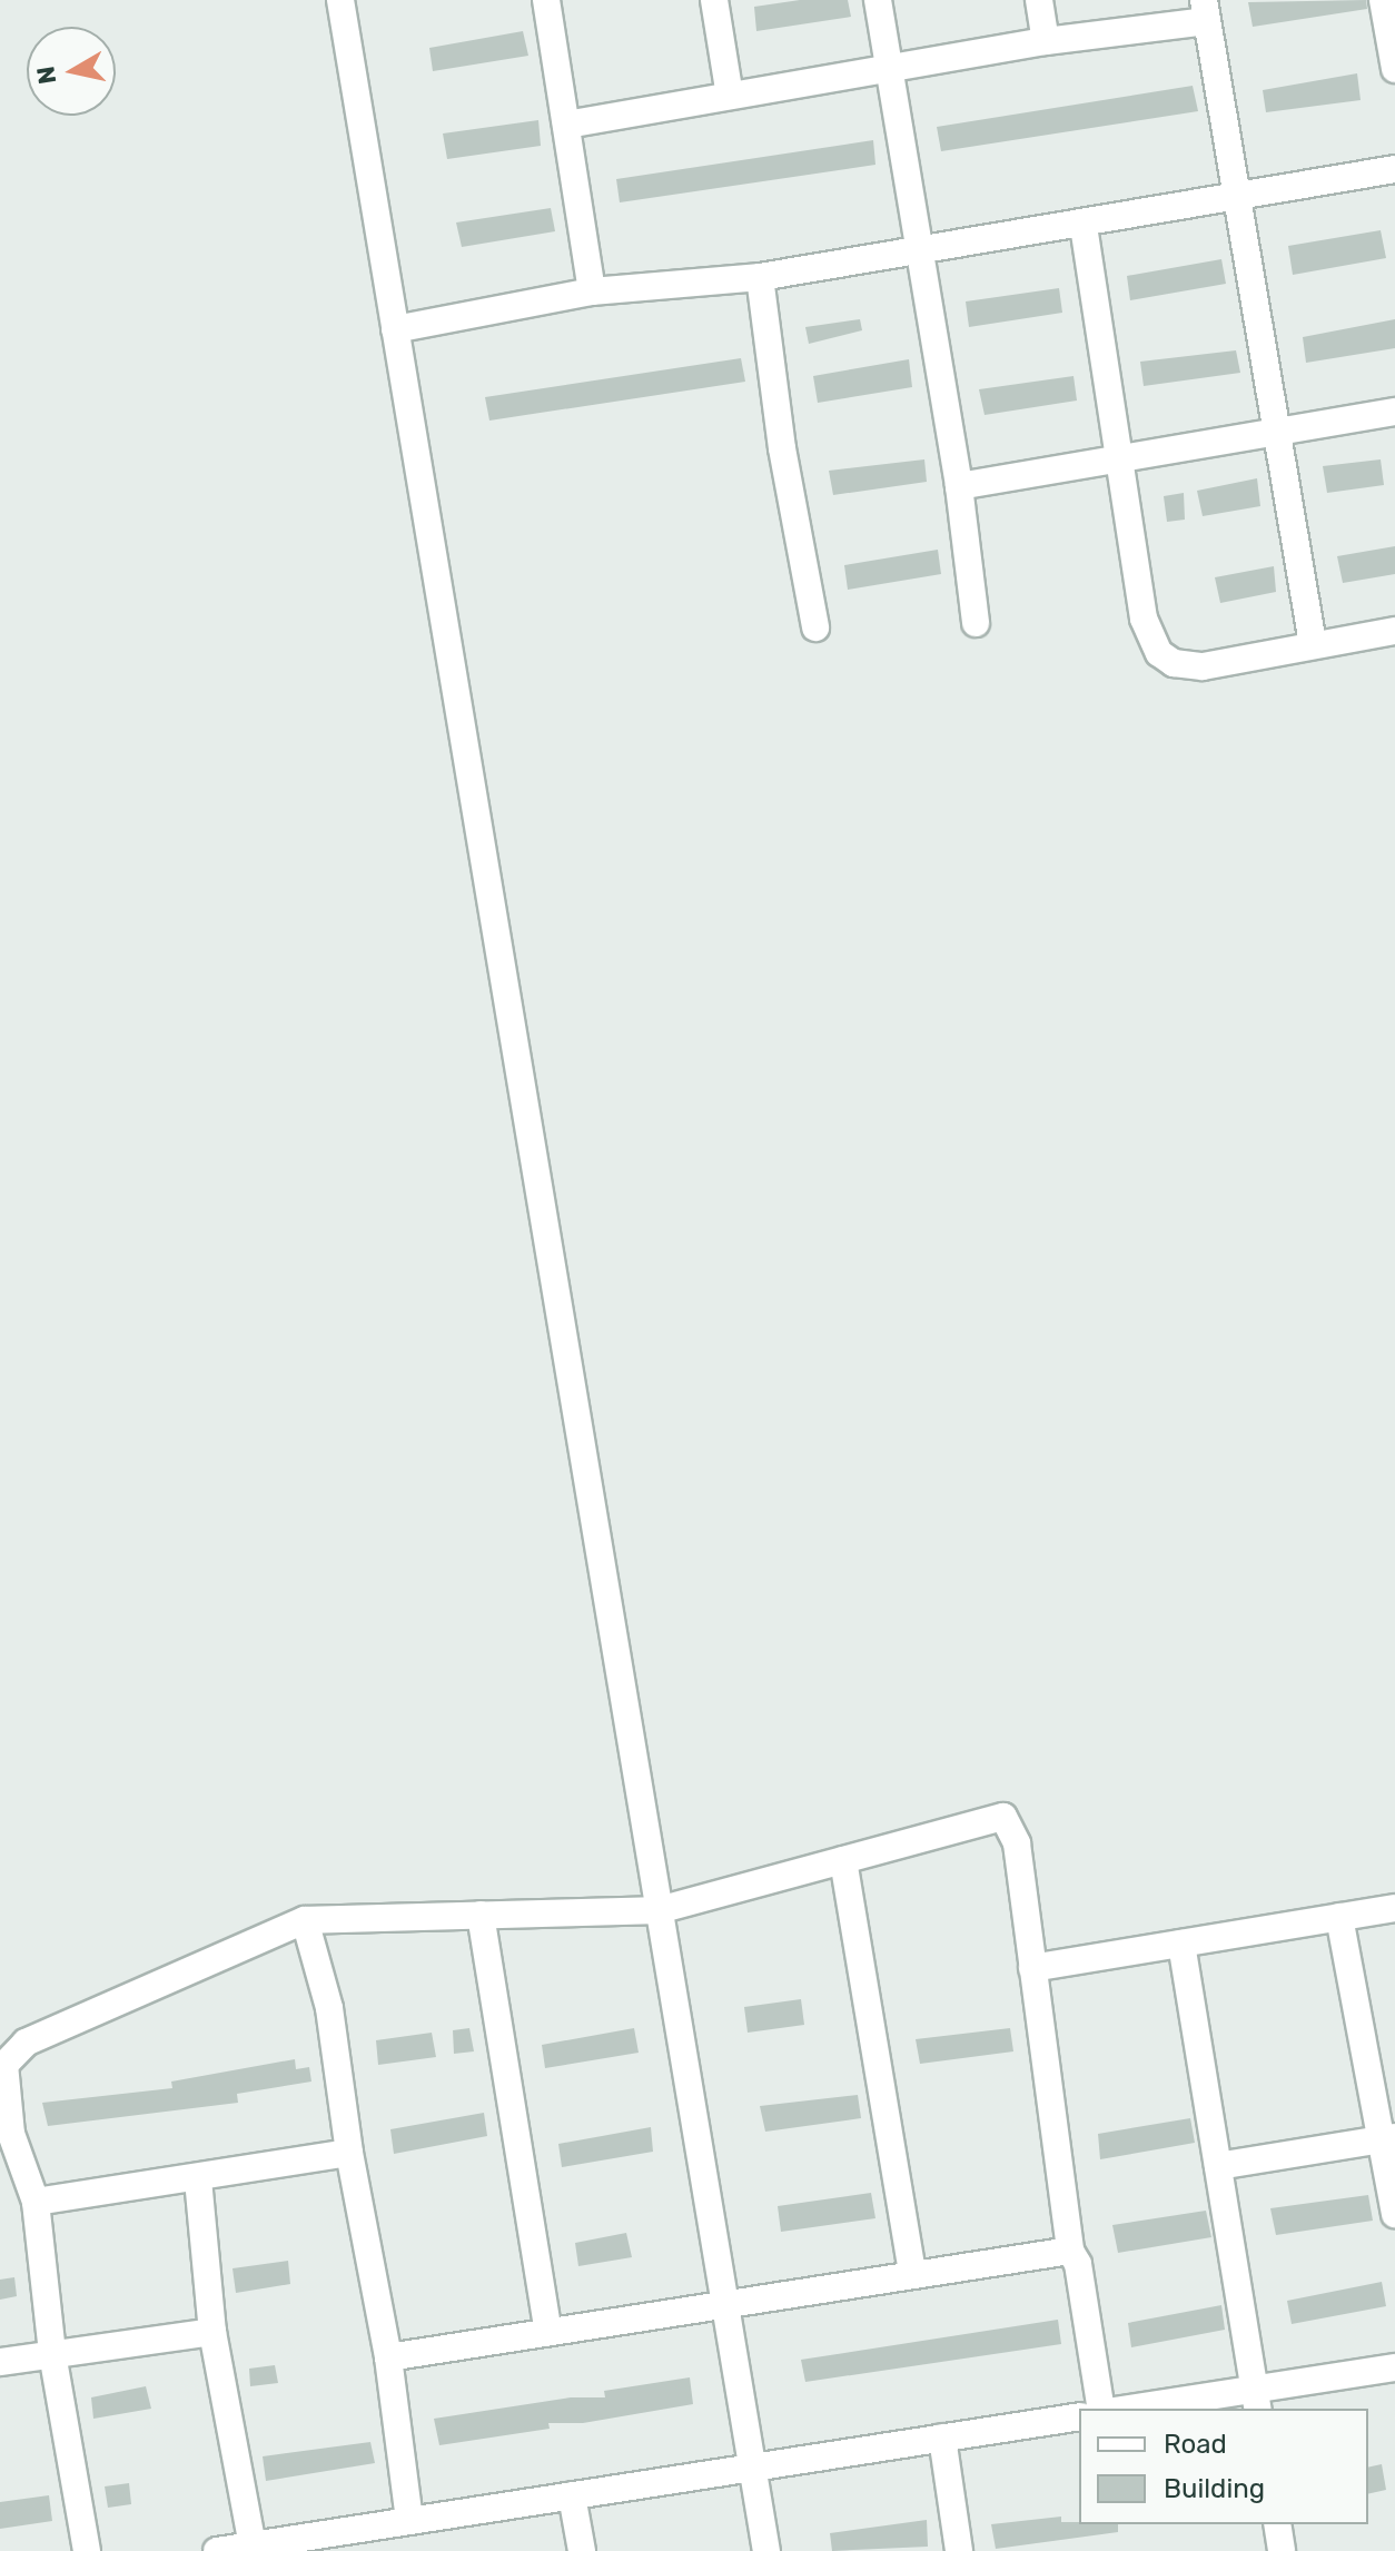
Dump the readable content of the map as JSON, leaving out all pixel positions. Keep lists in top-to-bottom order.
{
  "legend": ["Road", "Building"],
  "north": "left"
}
